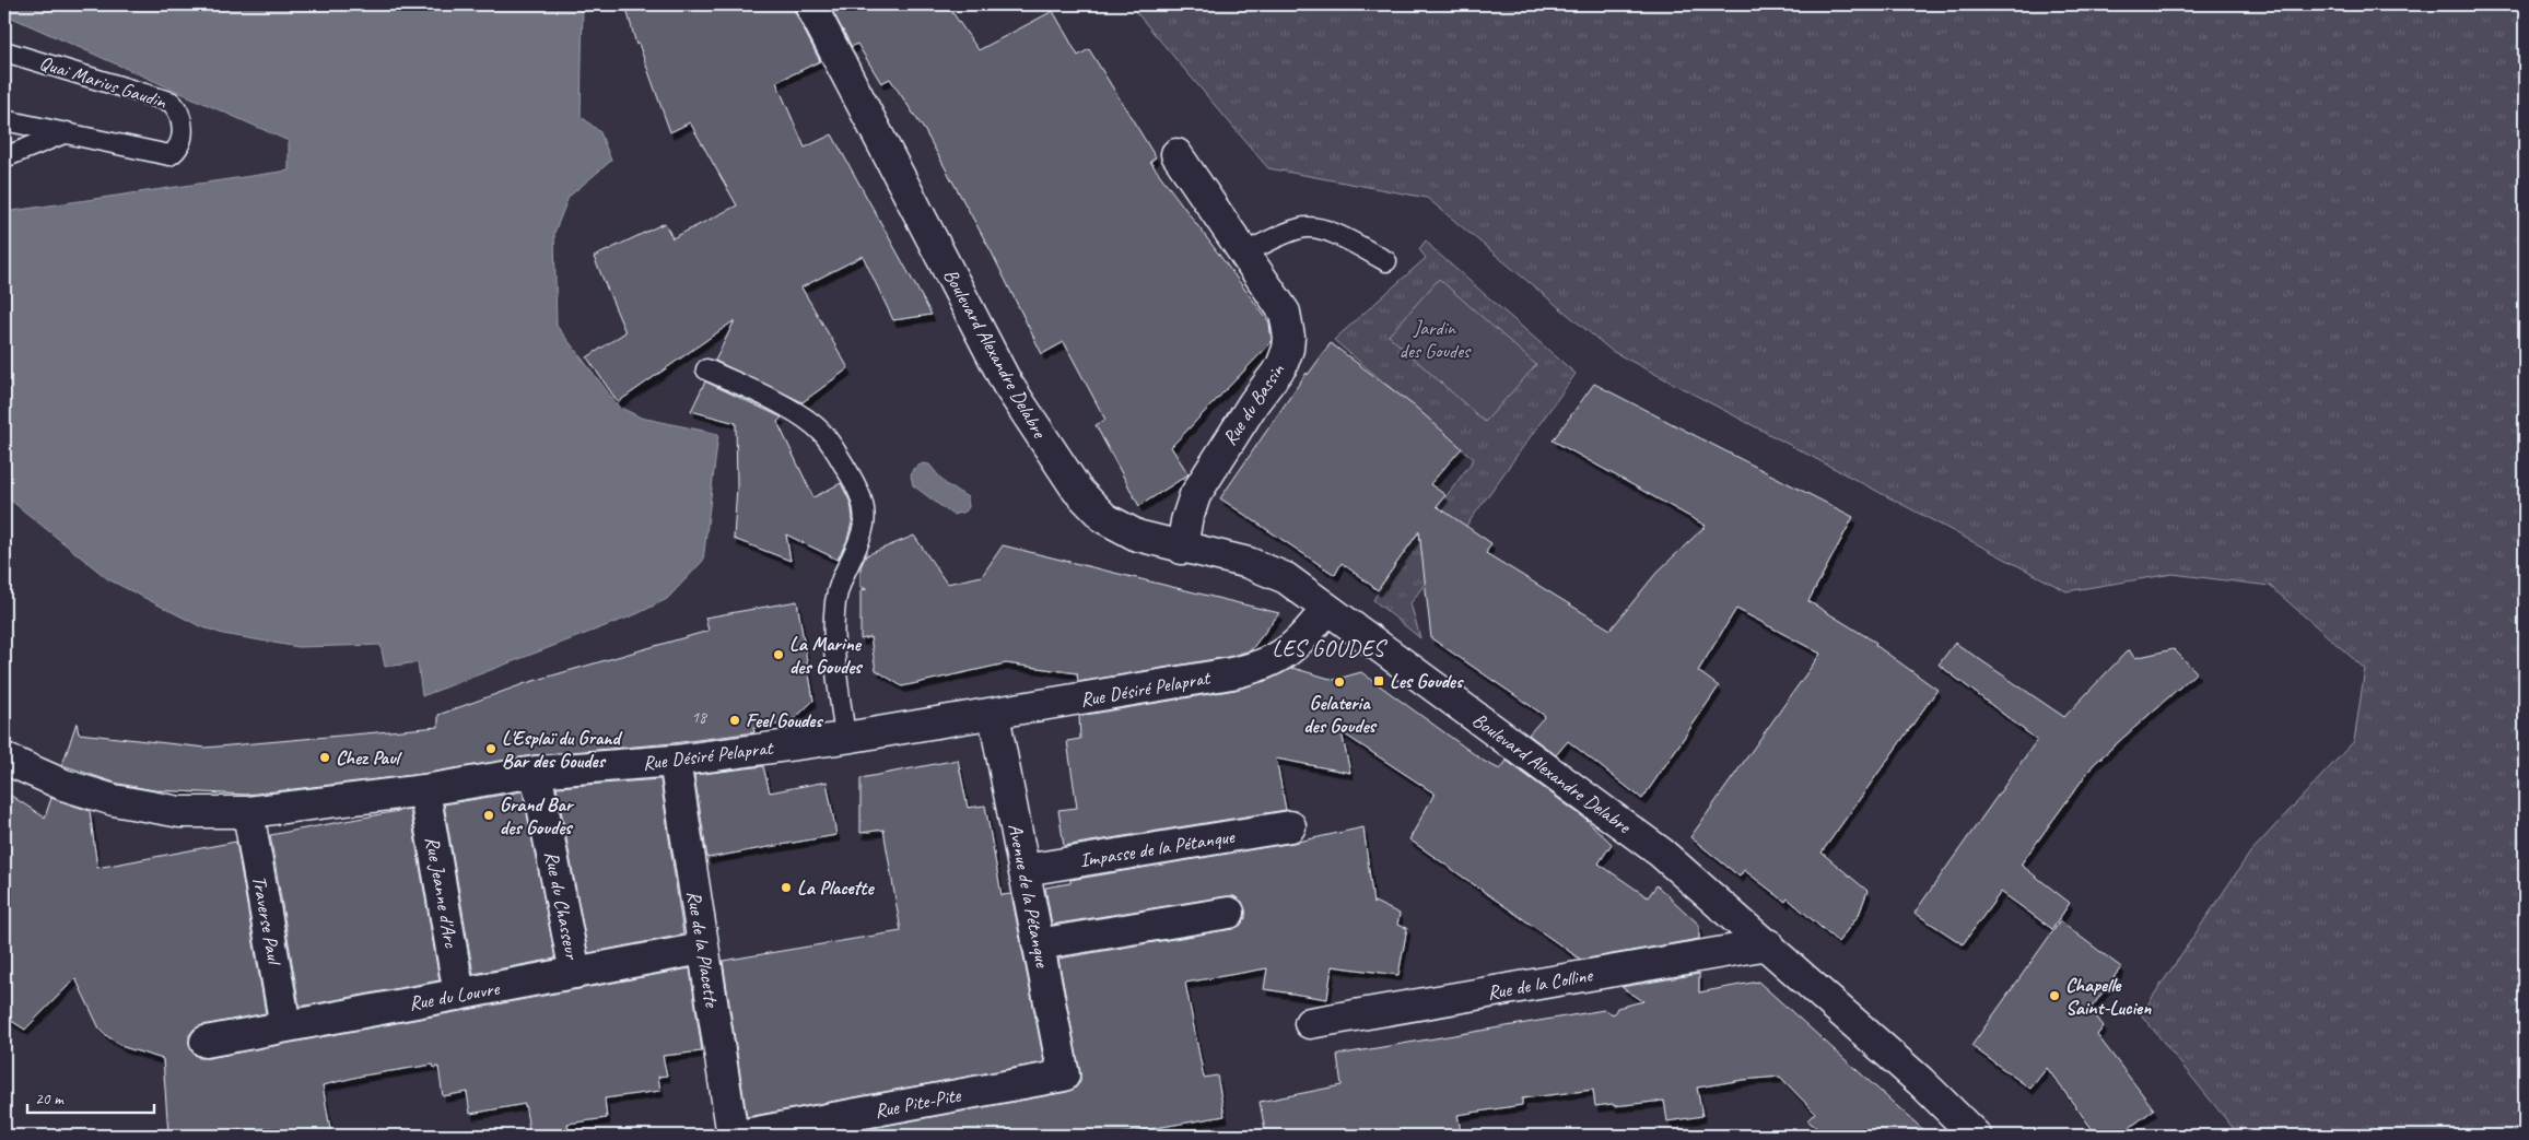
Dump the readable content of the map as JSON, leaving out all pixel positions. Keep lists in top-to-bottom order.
{
  "streets": {
    "street": [
      "Boulevard Alexandre Delabre",
      "Rue du Bassin",
      "Rue Désiré Pelaprat",
      "Impasse de la Pétanque",
      "Rue Jeanne d'Arc",
      "Avenue de la Pétanque",
      "Rue du Chasseur",
      "Traverse Paul",
      "Rue de la Placette",
      "Rue de la Colline",
      "Rue du Louvre",
      "Rue Pite-Pite"
    ],
    "lane": ["Quai Marius Gaudin"]
  },
  "crossings": [
    ["Boulevard Alexandre Delabre", "Rue du Bassin"],
    ["Boulevard Alexandre Delabre", "Rue Désiré Pelaprat"],
    ["Boulevard Alexandre Delabre", "Rue de la Colline"],
    ["Rue Désiré Pelaprat", "Rue Jeanne d'Arc"],
    ["Rue Désiré Pelaprat", "Avenue de la Pétanque"],
    ["Rue Désiré Pelaprat", "Rue du Chasseur"],
    ["Rue Désiré Pelaprat", "Traverse Paul"],
    ["Rue Désiré Pelaprat", "Rue de la Placette"],
    ["Impasse de la Pétanque", "Avenue de la Pétanque"],
    ["Rue Jeanne d'Arc", "Rue du Louvre"],
    ["Avenue de la Pétanque", "Rue Pite-Pite"],
    ["Rue du Chasseur", "Rue du Louvre"],
    ["Traverse Paul", "Rue du Louvre"],
    ["Rue de la Placette", "Rue du Louvre"]
  ],
  "districts": ["LES GOUDES"],
  "parks": ["Jardin des Goudes"],
  "places": {
    "other": [
      "La Marine des Goudes",
      "Gelateria des Goudes",
      "Feel Goudes",
      "L'Esplaï du Grand Bar des Goudes",
      "Chez Paul",
      "Grand Bar des Goudes",
      "La Placette",
      "Chapelle Saint-Lucien"
    ],
    "transit": ["Les Goudes"]
  },
  "house_numbers": ["18"],
  "scale_bar": "20 m"
}
